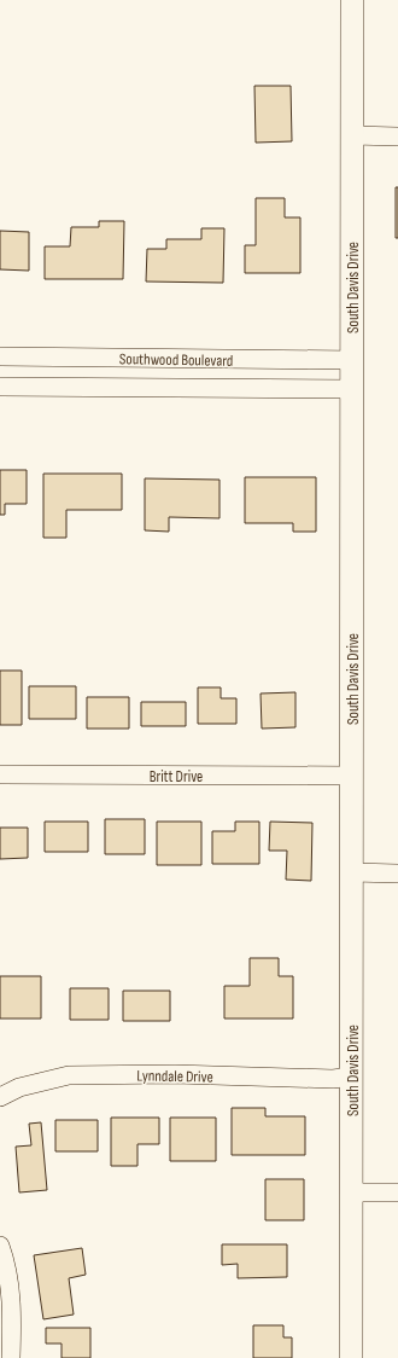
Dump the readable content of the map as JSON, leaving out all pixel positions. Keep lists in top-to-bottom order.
{
  "streets": {
    "street": [
      "South Davis Drive",
      "Southwood Boulevard",
      "Britt Drive",
      "Lynndale Drive"
    ]
  },
  "crossings": [
    ["South Davis Drive", "Southwood Boulevard"],
    ["South Davis Drive", "Britt Drive"],
    ["South Davis Drive", "Lynndale Drive"]
  ]
}
